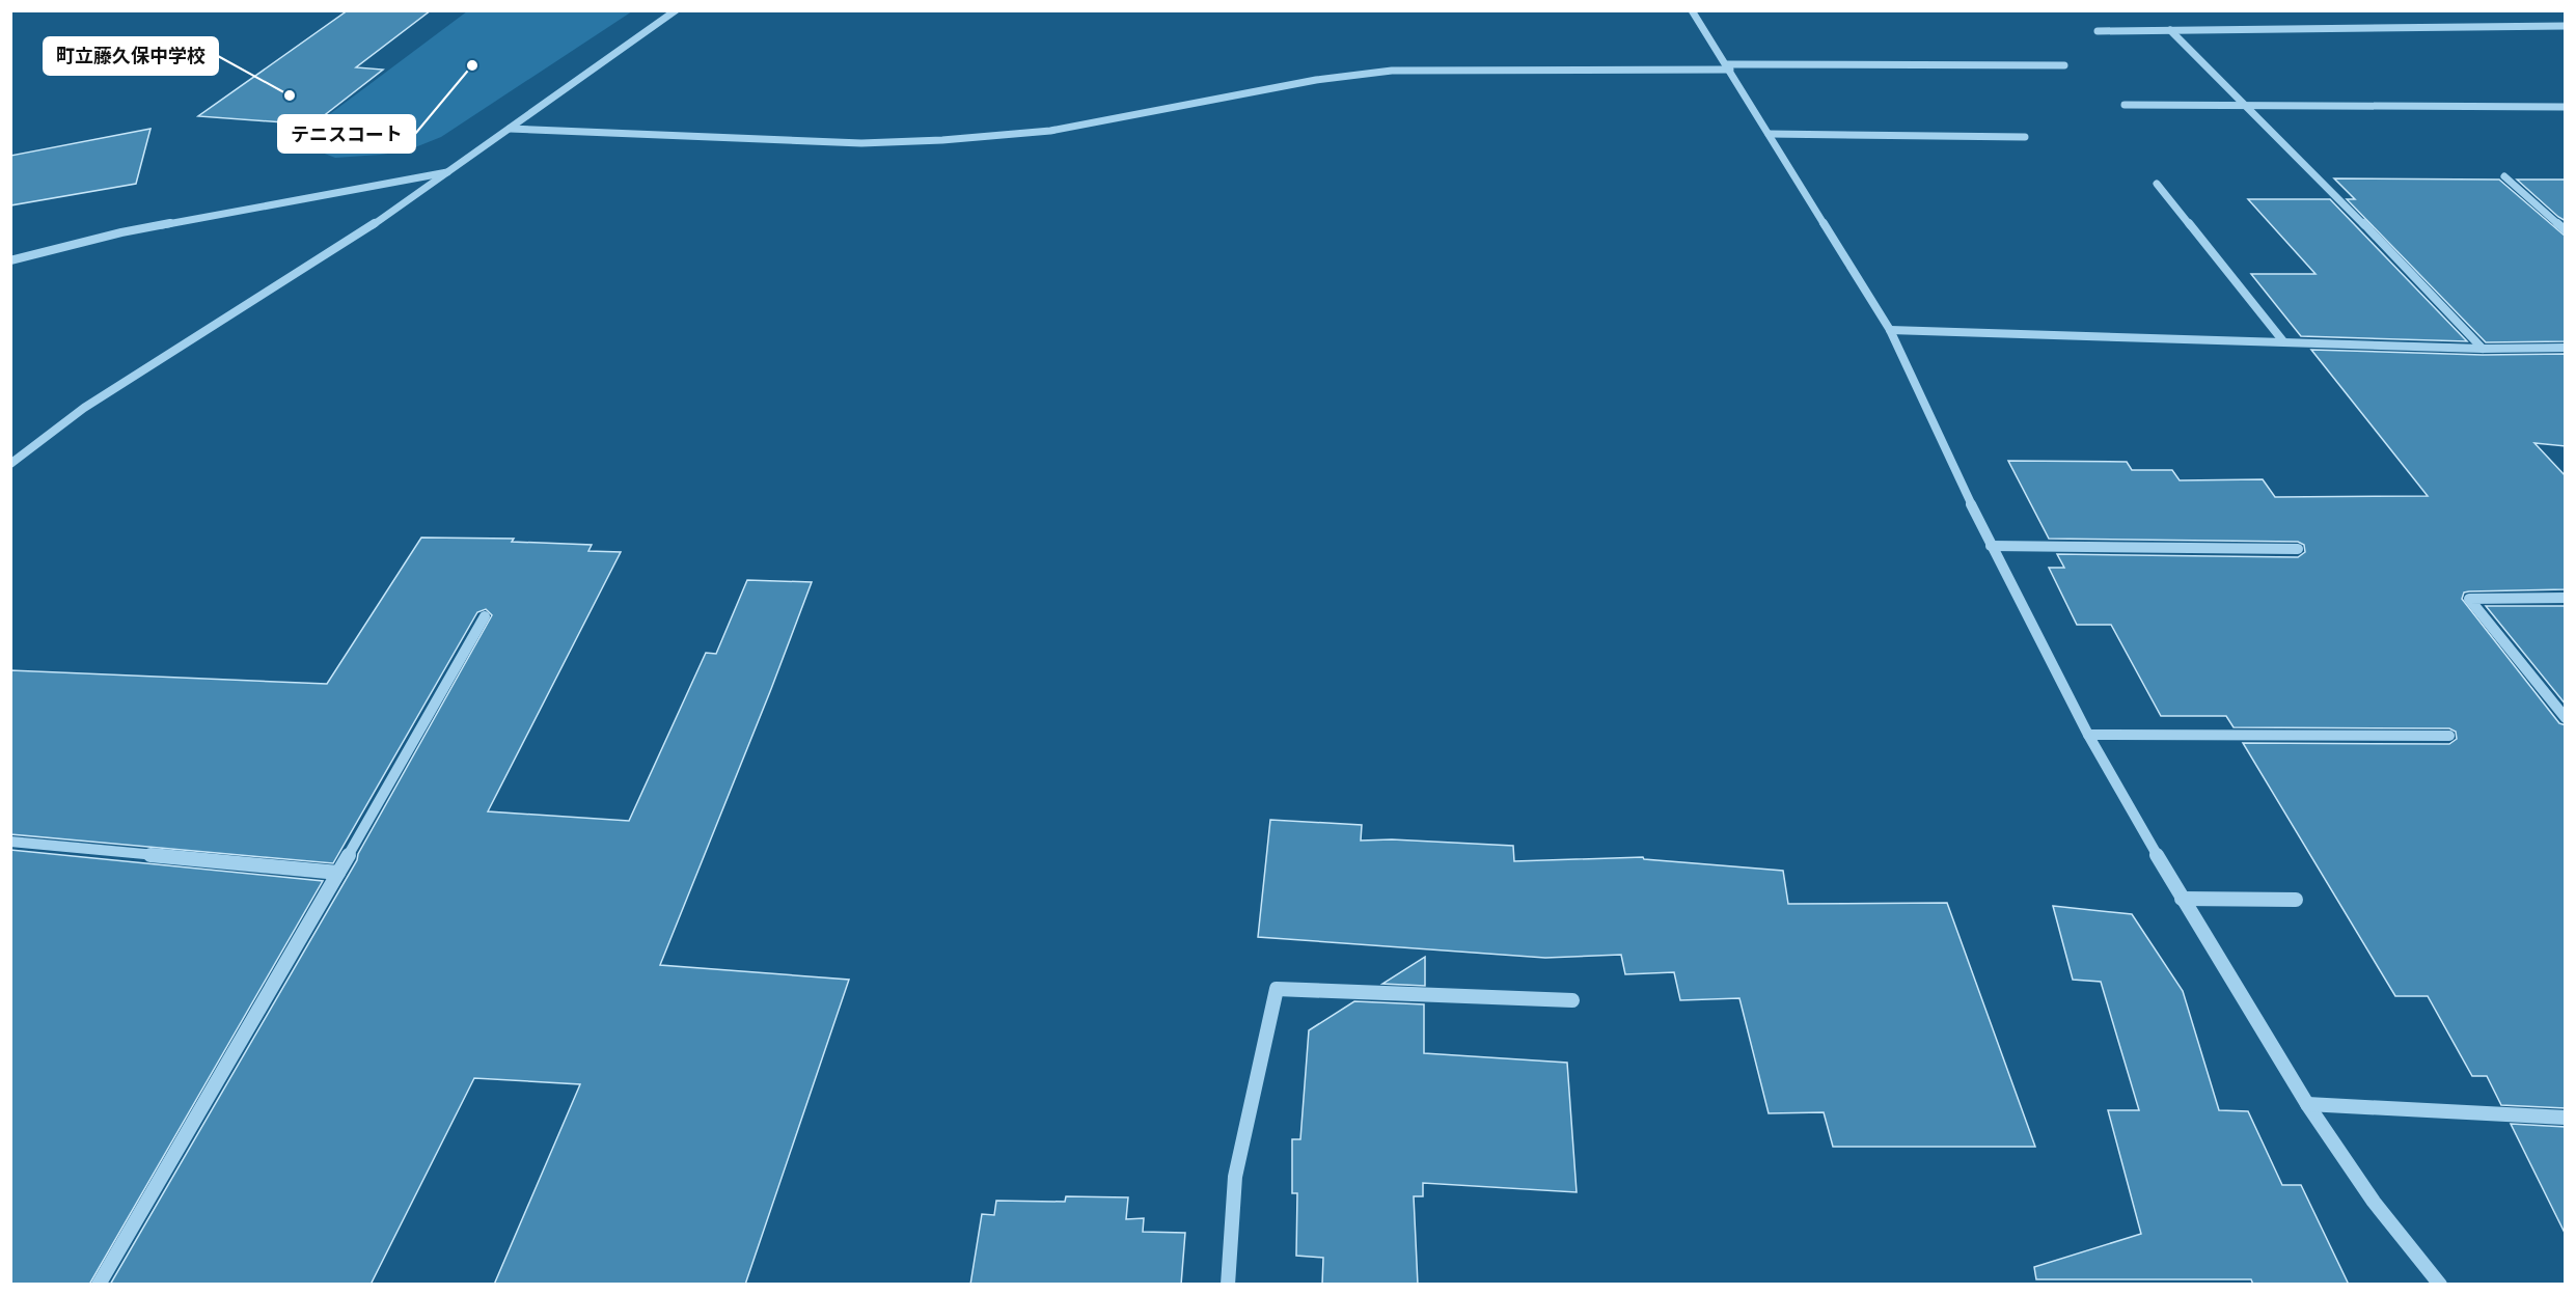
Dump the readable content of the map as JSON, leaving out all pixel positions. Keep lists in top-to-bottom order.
{
  "places": ["テニスコート", "町立藤久保中学校"]
}
